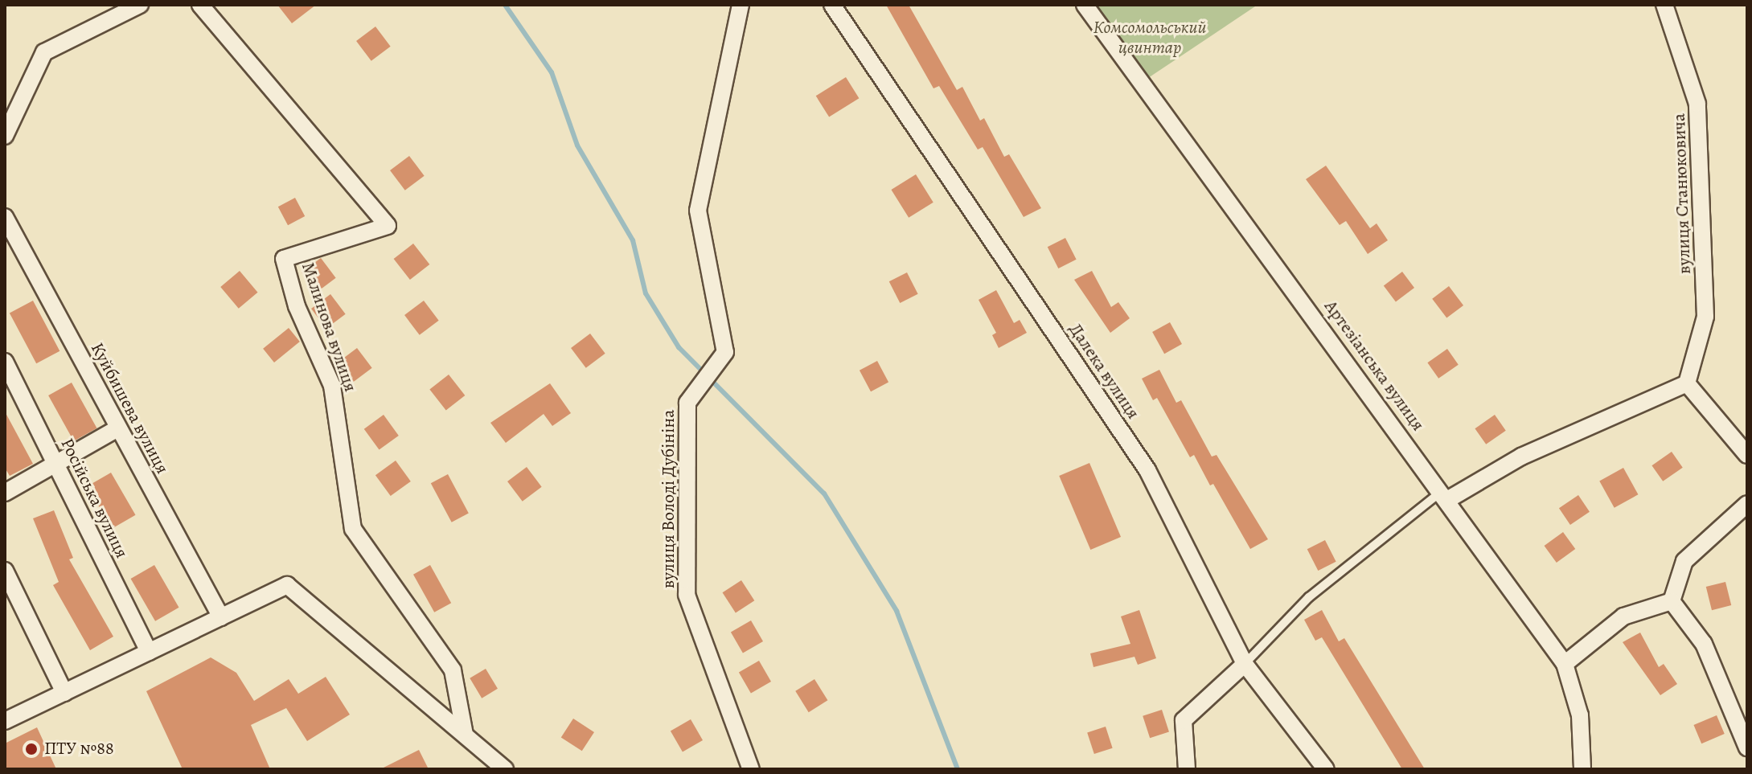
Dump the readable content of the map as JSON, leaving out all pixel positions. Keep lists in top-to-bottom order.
{
  "streets": {
    "street": [
      "вулиця Станюковича",
      "Малинова вулиця",
      "Артезіанська вулиця",
      "Далека вулиця",
      "Куйбишева вулиця",
      "Російська вулиця",
      "вулиця Володі Дубініна"
    ]
  },
  "parks": ["Комсомольський цвинтар"],
  "places": ["ПТУ №88"]
}
